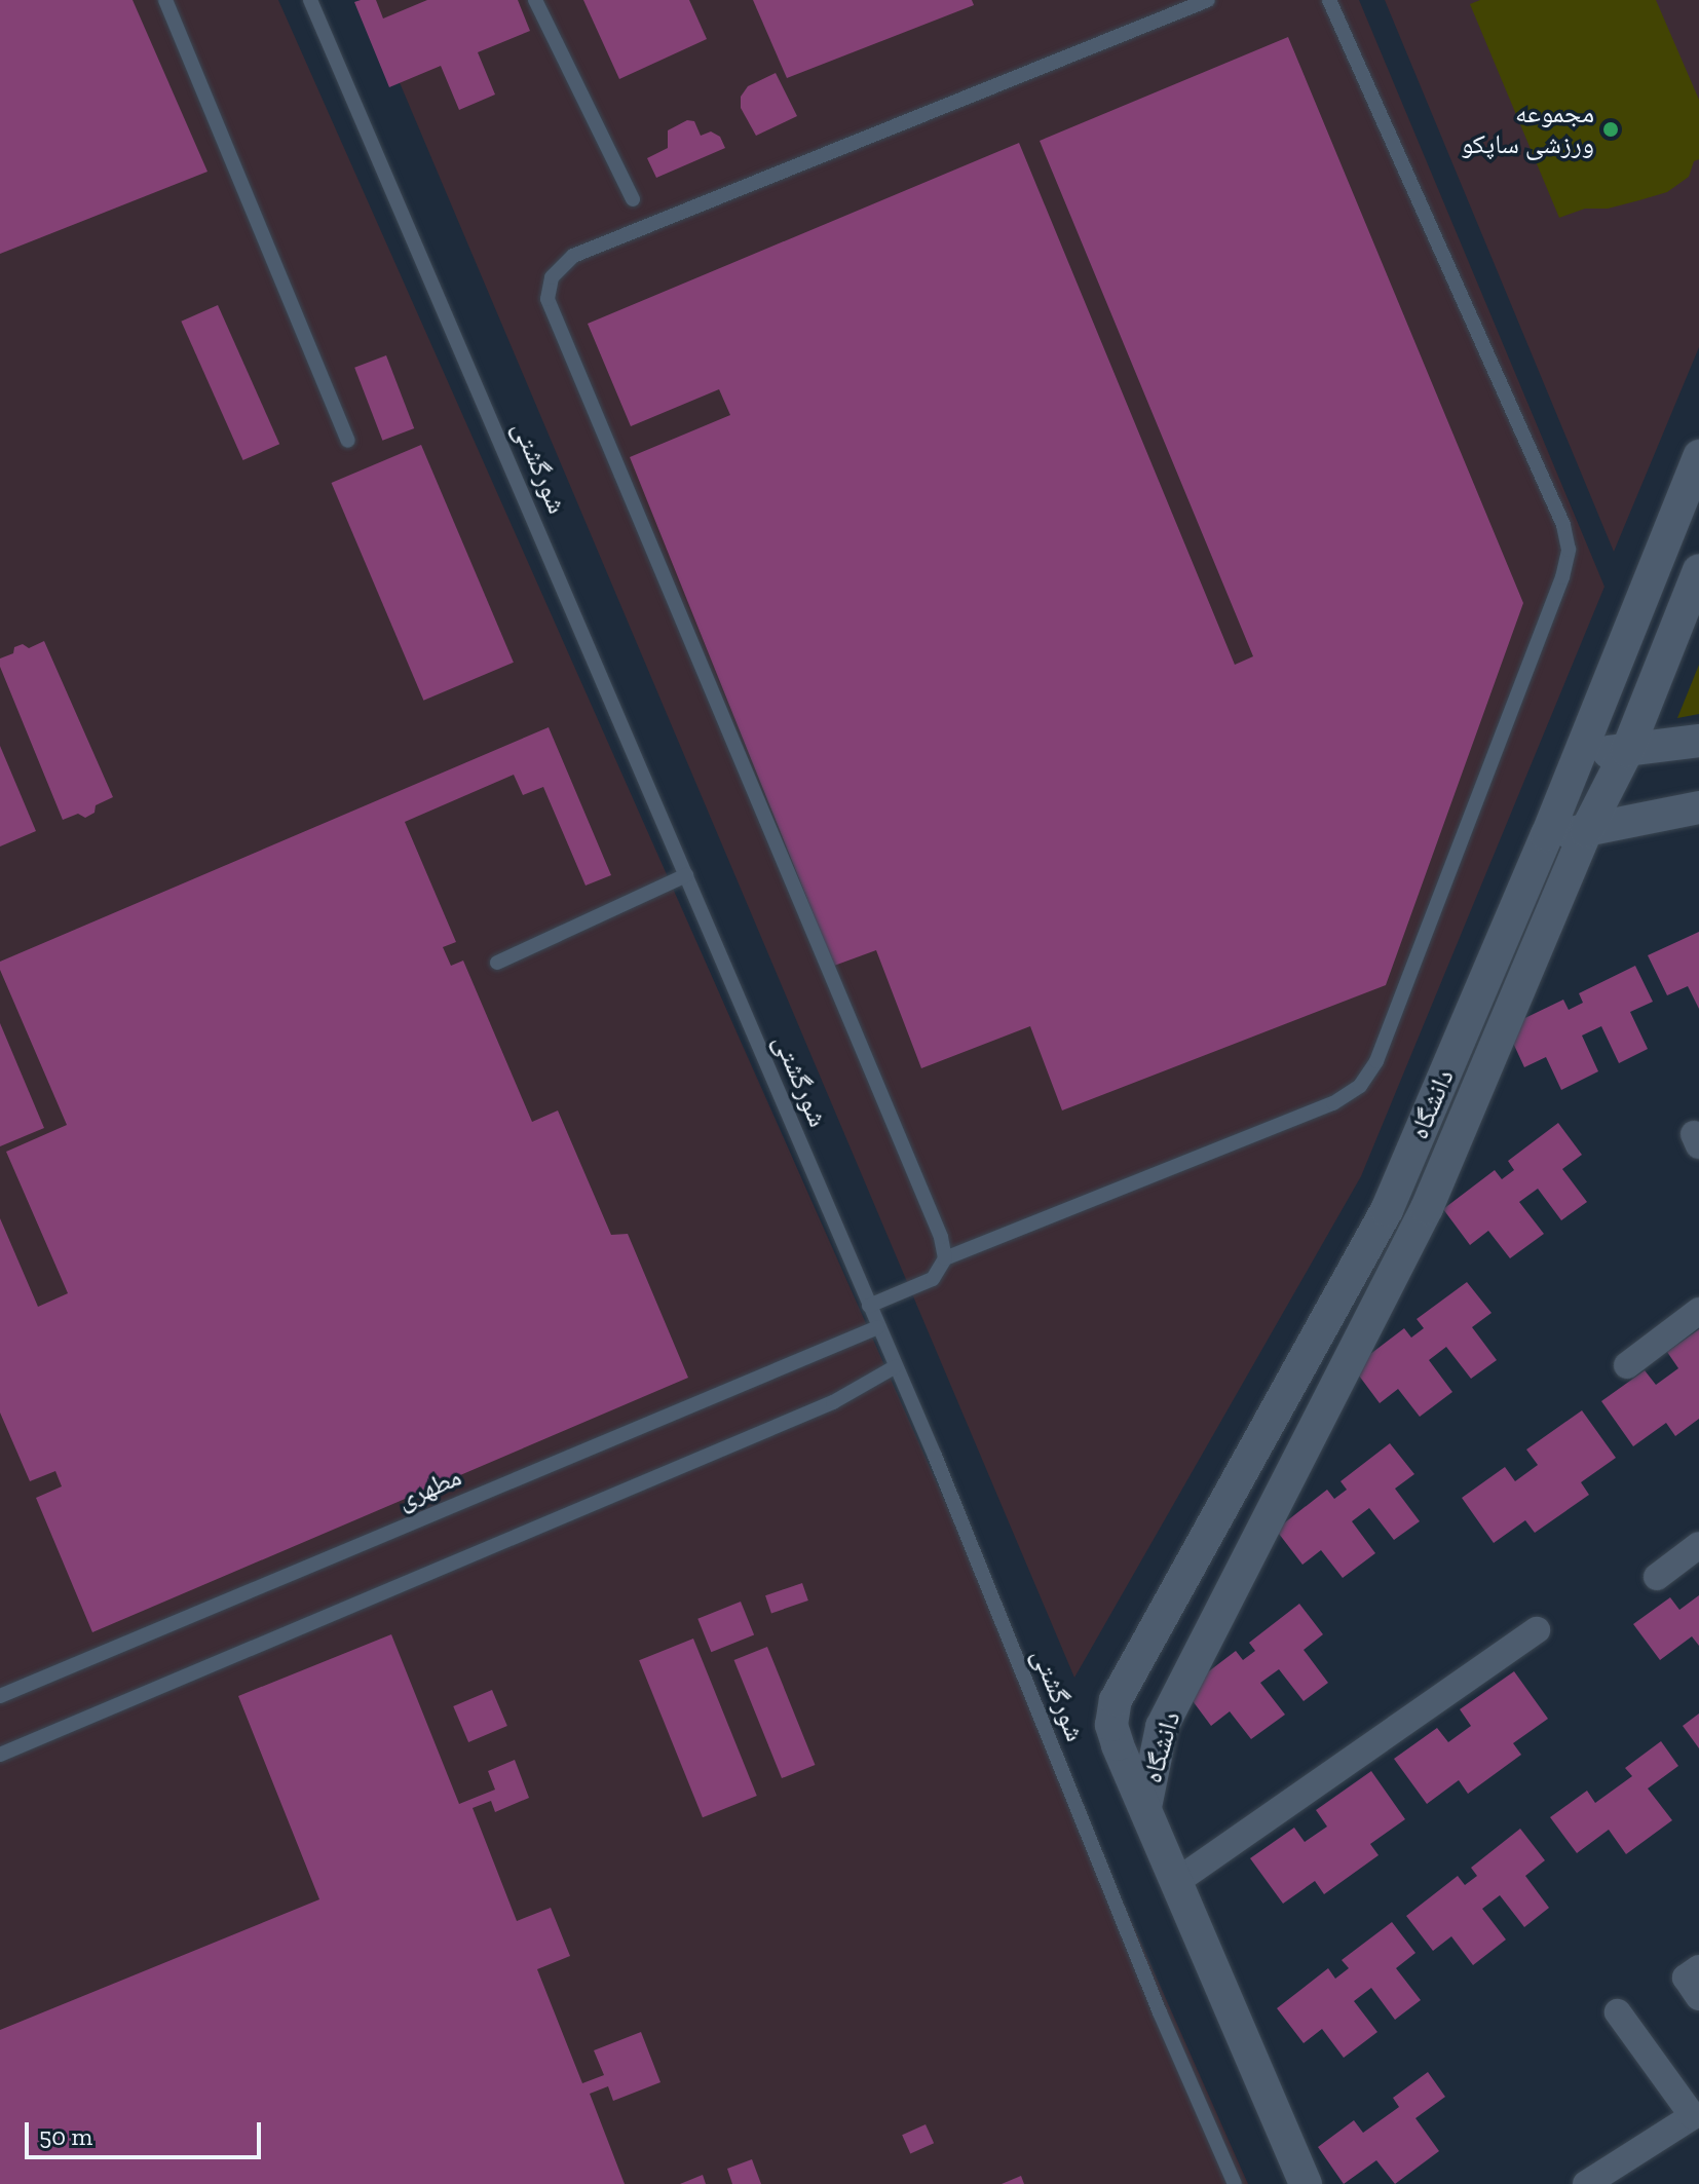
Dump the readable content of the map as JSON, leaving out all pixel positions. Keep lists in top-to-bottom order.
{
  "streets": {
    "street": ["دانشگاه"],
    "lane": ["شورگشتی", "مطهری"]
  },
  "crossings": [
    ["شورگشتی", "مطهری"]
  ],
  "places": ["مجموعه ورزشی ساپکو"],
  "scale_bar": "50 m"
}
